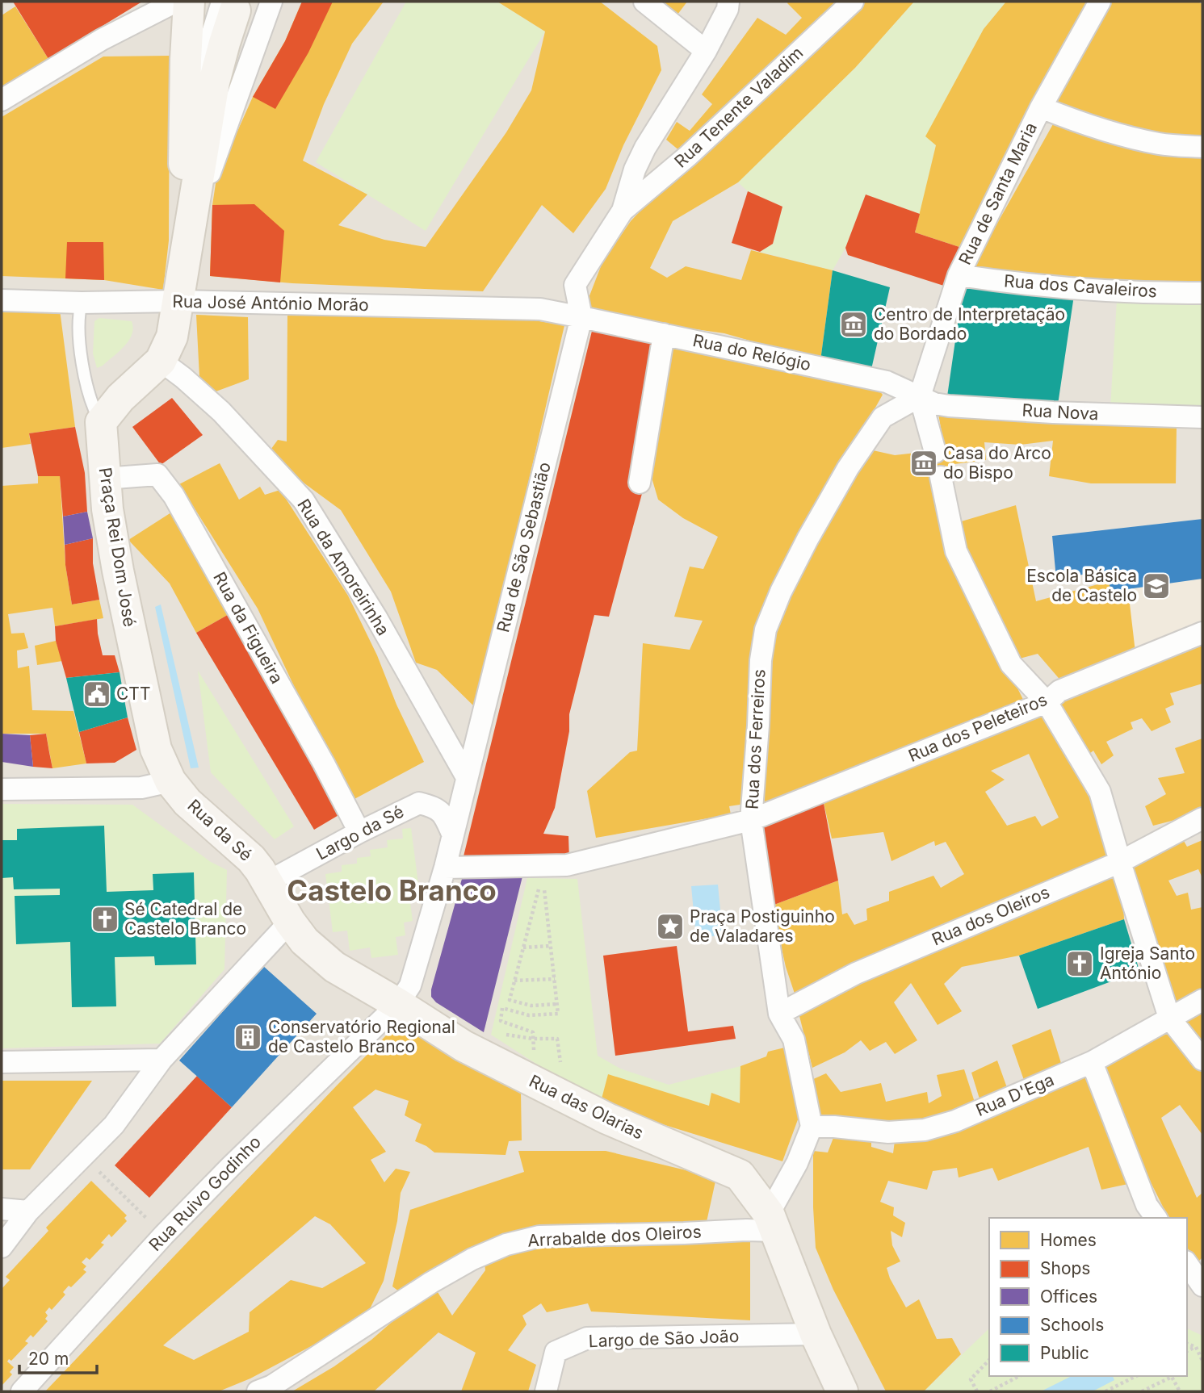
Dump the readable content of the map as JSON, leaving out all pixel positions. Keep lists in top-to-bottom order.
{
  "streets": {
    "main road": ["Praça Rei Dom José", "Rua da Sé", "Rua das Olarias"],
    "street": [
      "Rua Tenente Valadim",
      "Rua de Santa Maria",
      "Rua dos Cavaleiros",
      "Rua José António Morão",
      "Rua do Relógio",
      "Rua Nova",
      "Rua de São Sebastião",
      "Rua da Amoreirinha",
      "Rua da Figueira",
      "Rua dos Peleteiros",
      "Rua dos Ferreiros",
      "Largo da Sé",
      "Rua dos Oleiros",
      "Rua D'Ega",
      "Rua Ruivo Godinho",
      "Arrabalde dos Oleiros",
      "Largo de São João"
    ]
  },
  "crossings": [
    ["Rua Tenente Valadim", "Rua de São Sebastião"],
    ["Rua de Santa Maria", "Rua dos Cavaleiros"],
    ["Rua de Santa Maria", "Rua do Relógio"],
    ["Rua de Santa Maria", "Rua Nova"],
    ["Rua de Santa Maria", "Rua dos Ferreiros"],
    ["Rua José António Morão", "Rua do Relógio"],
    ["Rua José António Morão", "Rua de São Sebastião"],
    ["Rua do Relógio", "Rua Nova"],
    ["Rua do Relógio", "Rua de São Sebastião"],
    ["Rua do Relógio", "Rua dos Ferreiros"],
    ["Rua Nova", "Rua dos Ferreiros"],
    ["Praça Rei Dom José", "Rua da Figueira"],
    ["Praça Rei Dom José", "Rua da Sé"],
    ["Rua de São Sebastião", "Rua da Amoreirinha"],
    ["Rua de São Sebastião", "Largo da Sé"],
    ["Rua da Figueira", "Largo da Sé"],
    ["Rua dos Peleteiros", "Rua dos Ferreiros"],
    ["Rua dos Ferreiros", "Rua dos Oleiros"],
    ["Rua dos Ferreiros", "Rua D'Ega"],
    ["Rua da Sé", "Largo da Sé"],
    ["Rua das Olarias", "Rua Ruivo Godinho"],
    ["Rua das Olarias", "Arrabalde dos Oleiros"],
    ["Rua das Olarias", "Largo de São João"]
  ],
  "districts": ["Castelo Branco"],
  "places": {
    "museum": ["Centro de Interpretação do Bordado", "Casa do Arco do Bispo"],
    "school or university": ["Escola Básica de Castelo"],
    "public building": ["CTT"],
    "church": ["Sé Catedral de Castelo Branco", "Igreja Santo António"],
    "place": ["Praça Postiguinho de Valadares"],
    "building": ["Conservatório Regional de Castelo Branco"]
  },
  "legend": [
    "Homes",
    "Shops",
    "Offices",
    "Schools",
    "Public"
  ],
  "scale_bar": "20 m"
}
